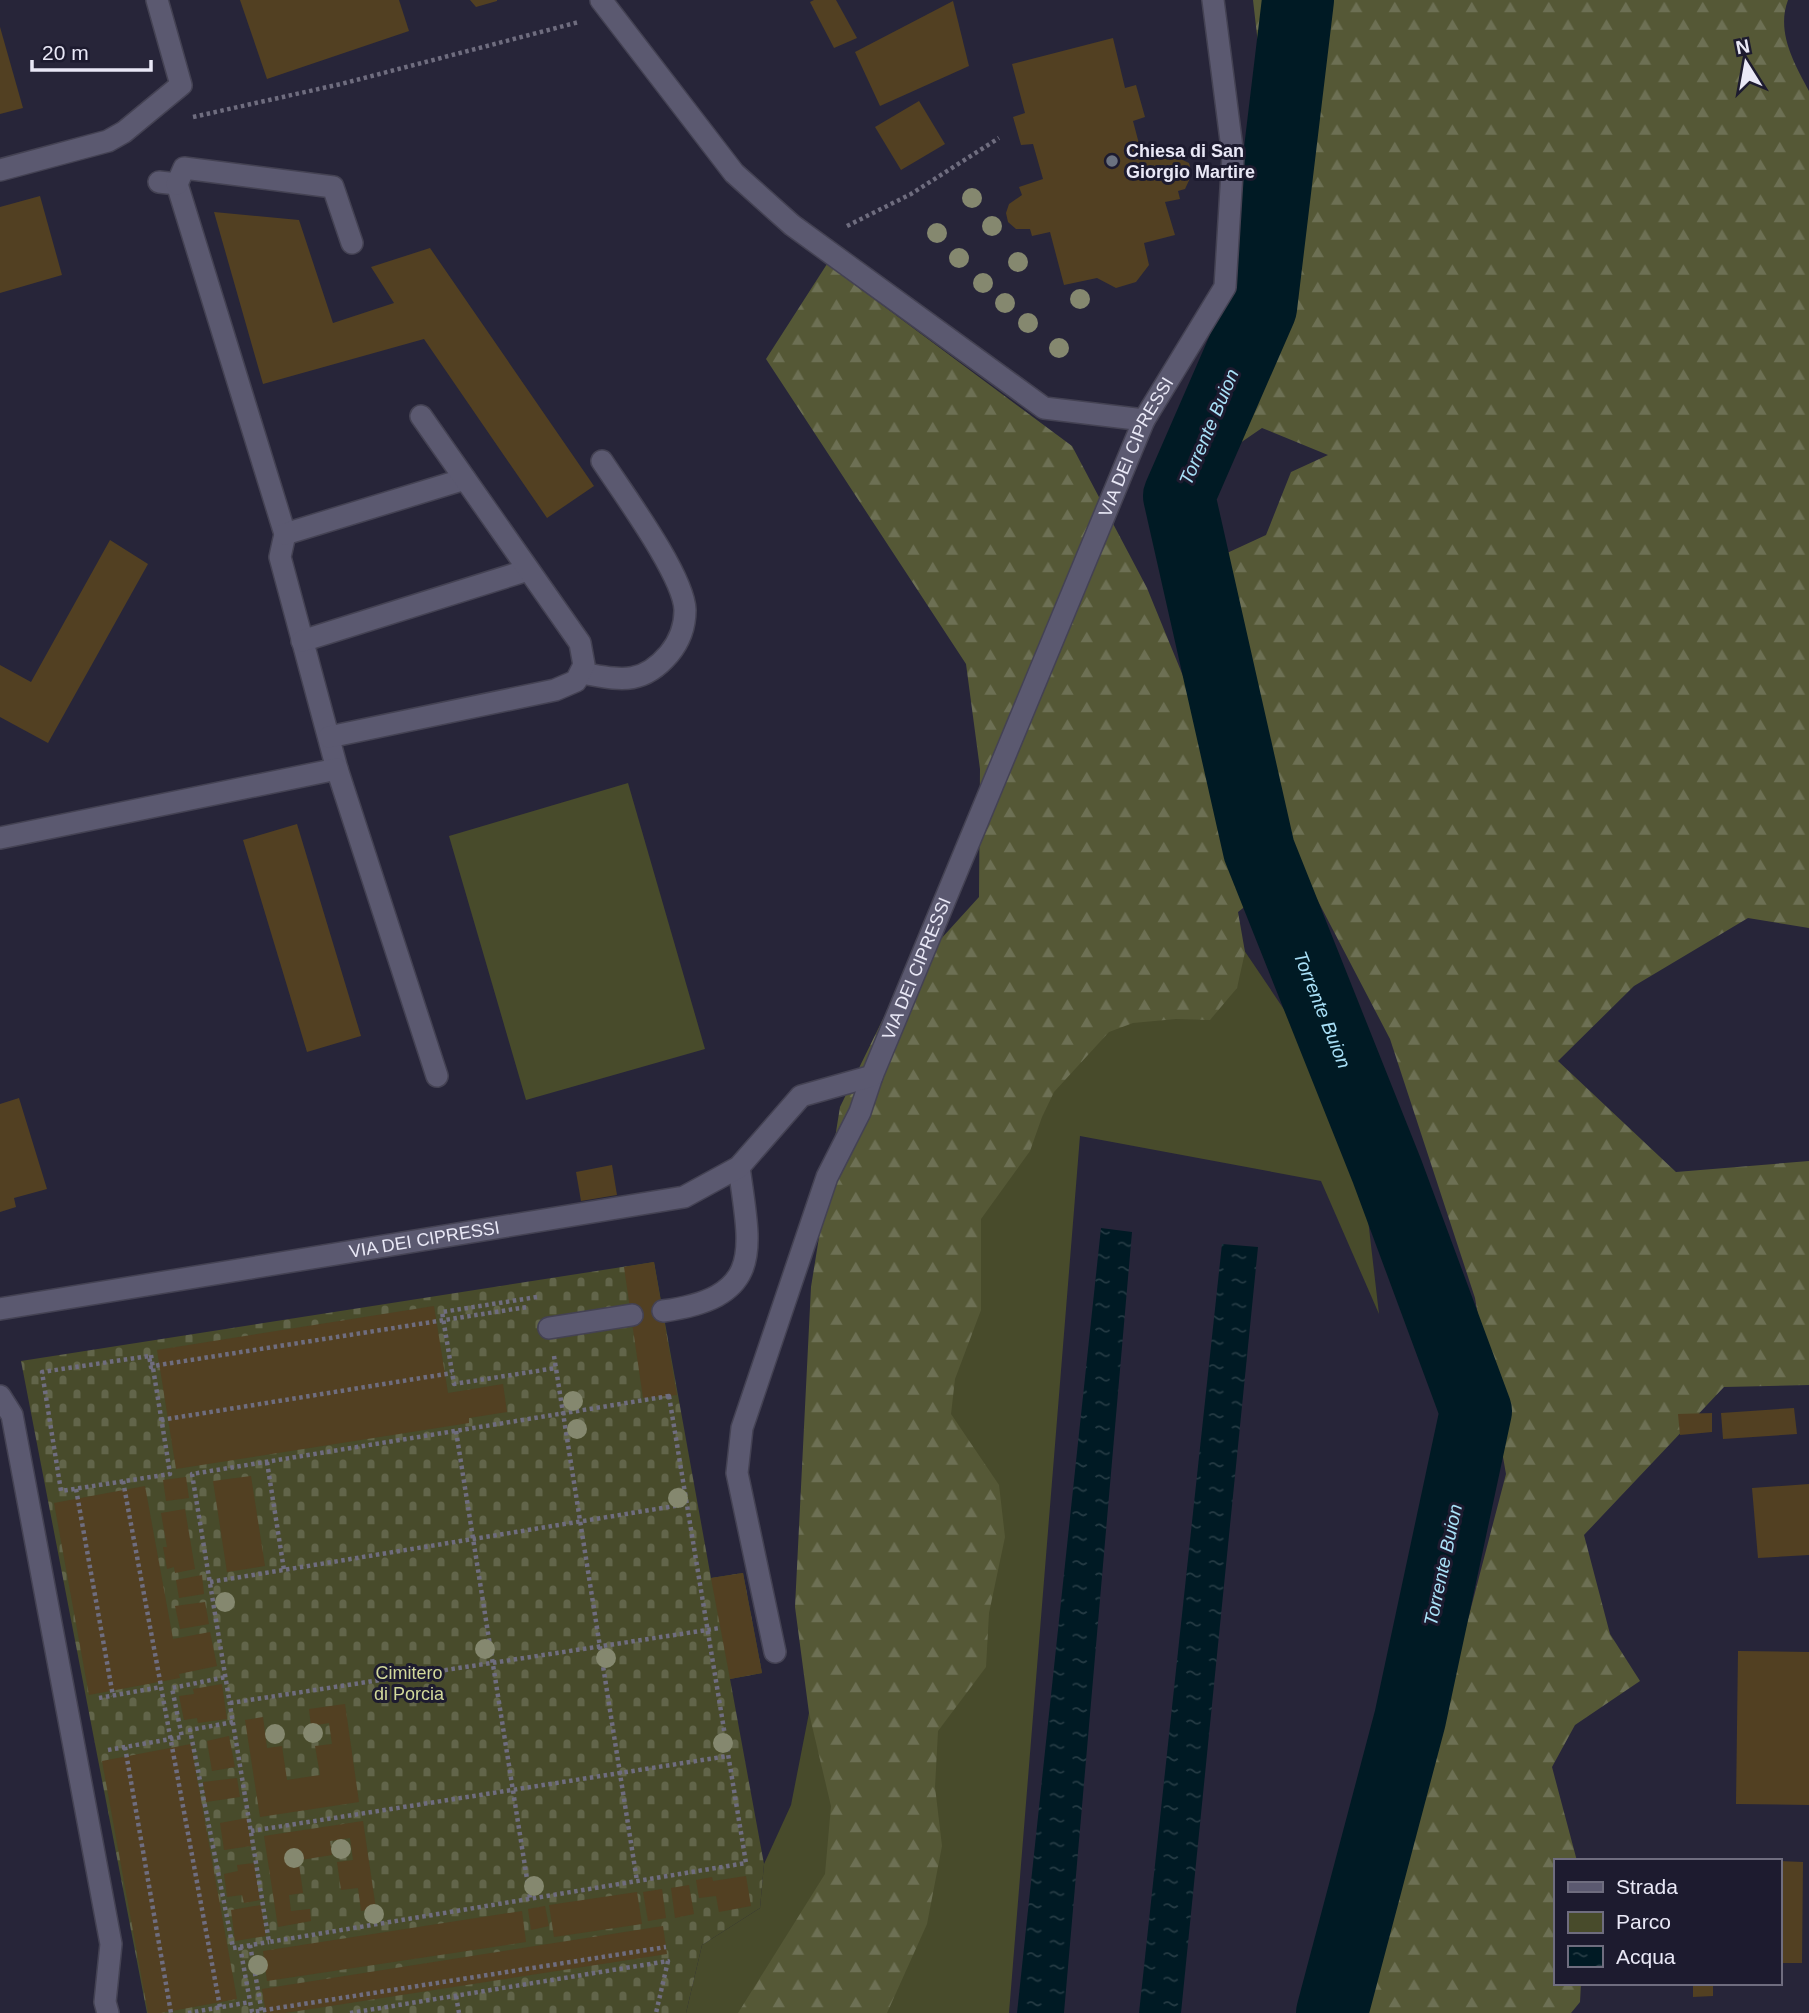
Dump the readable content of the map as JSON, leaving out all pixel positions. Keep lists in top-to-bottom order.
{
  "streets": {
    "street": ["VIA DEI CIPRESSI"]
  },
  "water": ["Torrente Buion"],
  "parks": ["Cimitero di Porcia"],
  "places": ["Chiesa di San Giorgio Martire"],
  "legend": ["Strada", "Parco", "Acqua"],
  "scale_bar": "20 m",
  "north": "top"
}
